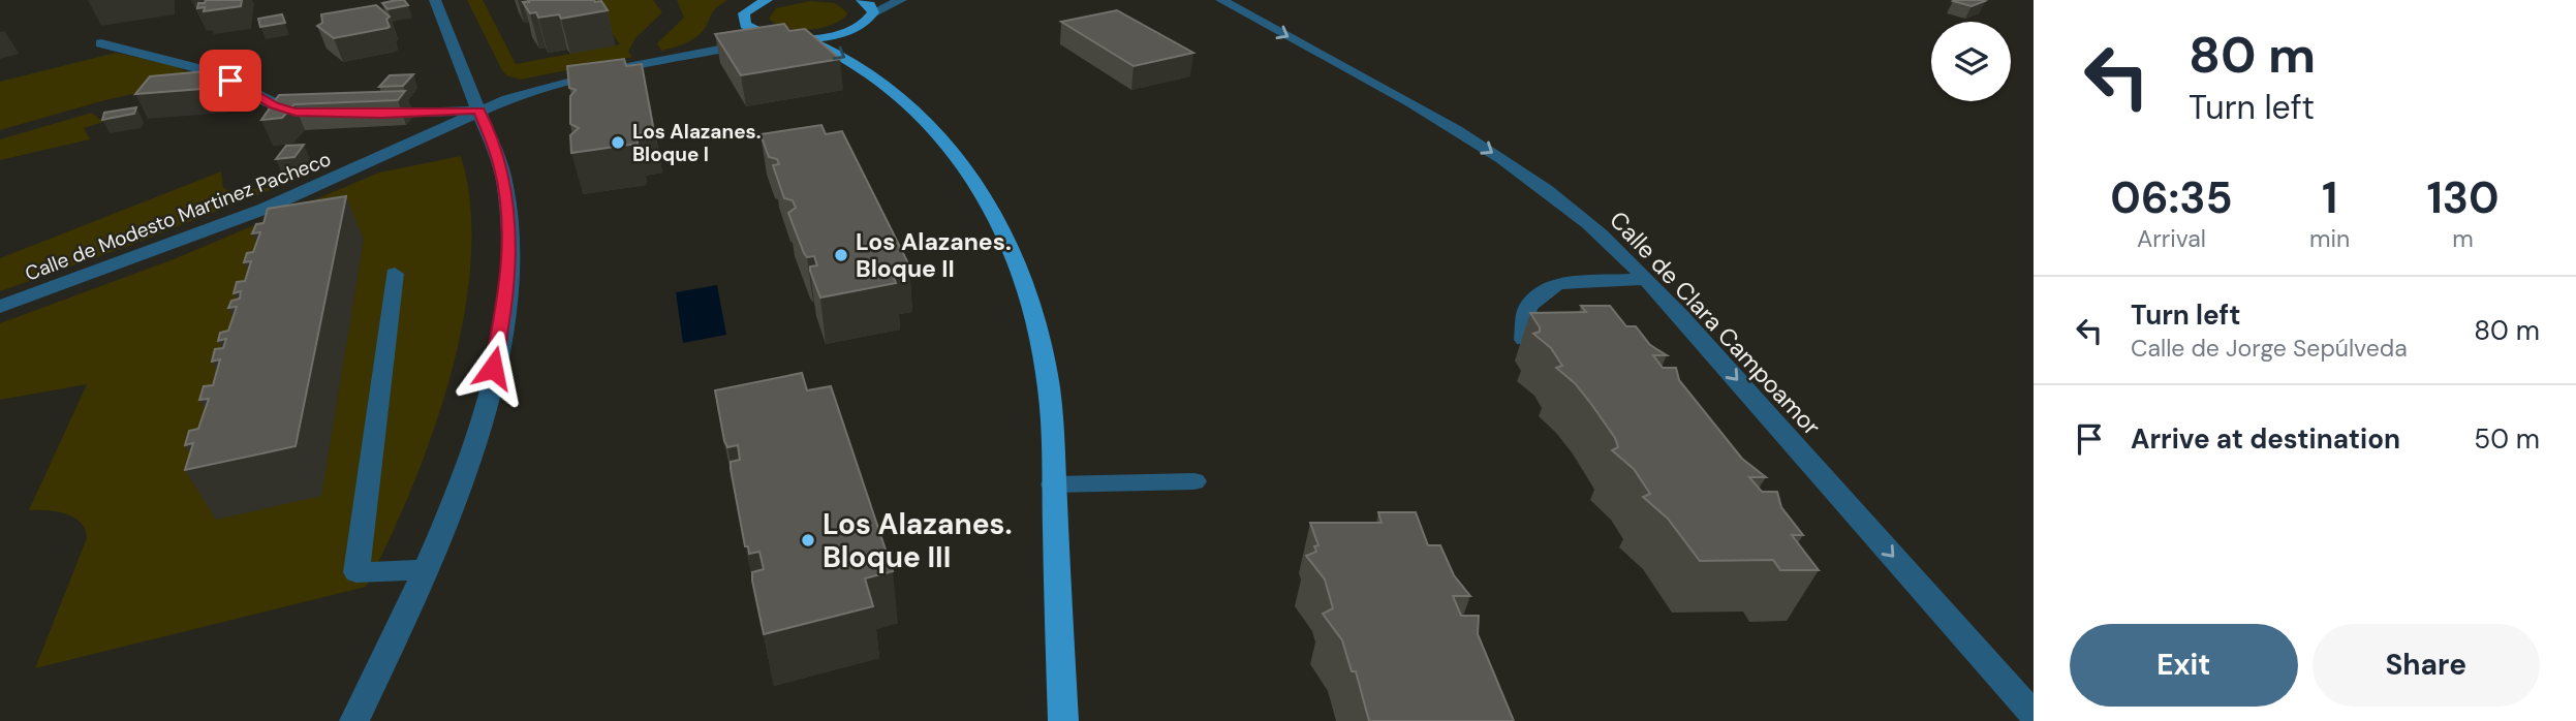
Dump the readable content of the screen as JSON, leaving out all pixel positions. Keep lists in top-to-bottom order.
{
  "streets": {
    "street": ["Calle de Modesto Martinez Pacheco", "Calle de Clara Campoamor"]
  },
  "one_way": ["Calle de Clara Campoamor"],
  "places": ["Los Alazanes. Bloque I", "Los Alazanes. Bloque II", "Los Alazanes. Bloque III"],
  "page": {
    "turn": ["80 m", "Turn left"],
    "eta": [
      "06:35",
      "Arrival",
      "1",
      "min",
      "130",
      "m"
    ],
    "list": [
      {
        "name": "Turn left",
        "note": "Calle de Jorge Sepúlveda",
        "value": "80 m"
      },
      {
        "name": "Arrive at destination",
        "value": "50 m"
      }
    ],
    "buttons": ["Exit", "Share"]
  }
}
